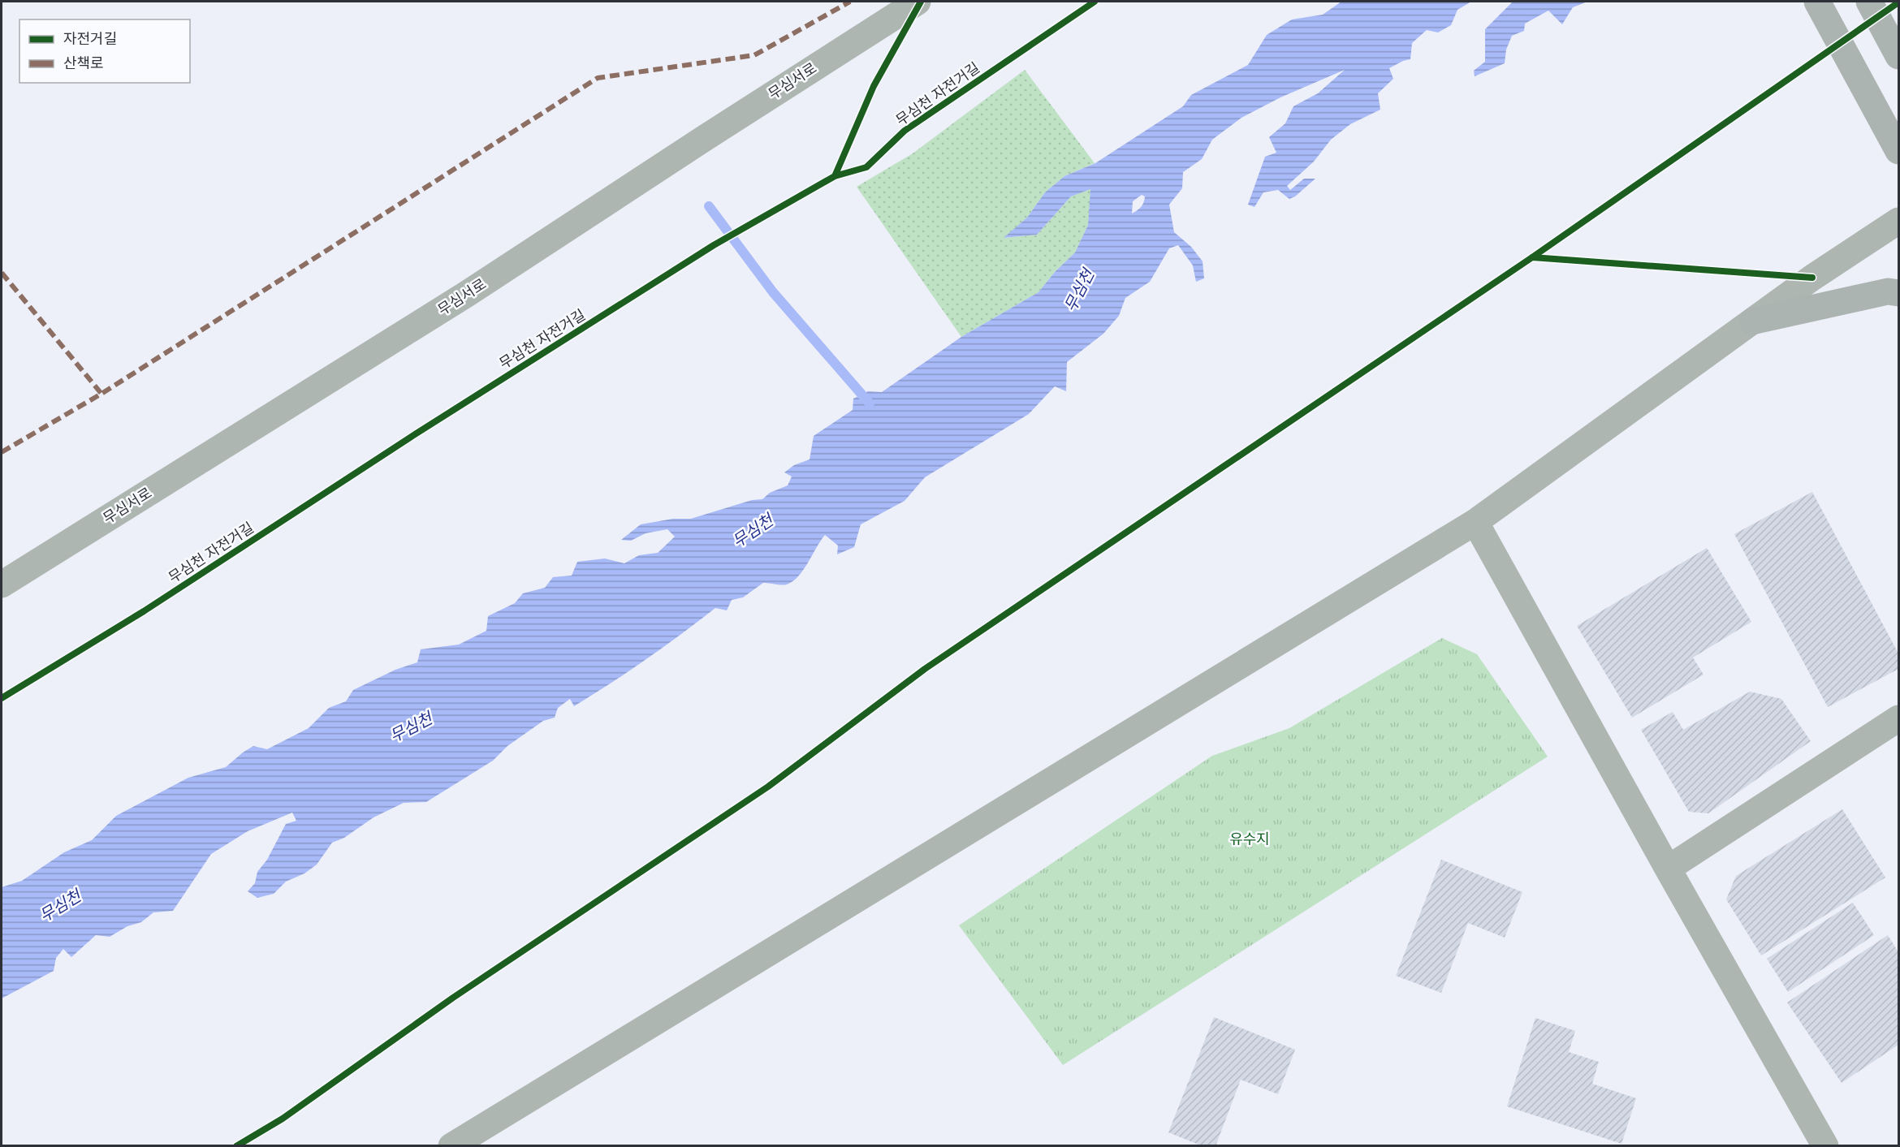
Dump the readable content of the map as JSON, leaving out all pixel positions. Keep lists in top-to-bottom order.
{
  "streets": {
    "street": ["무심서로"],
    "cycle path": ["무심천 자전거길"]
  },
  "water": ["무심천"],
  "parks": ["유수지"],
  "legend": ["자전거길", "산책로"]
}
